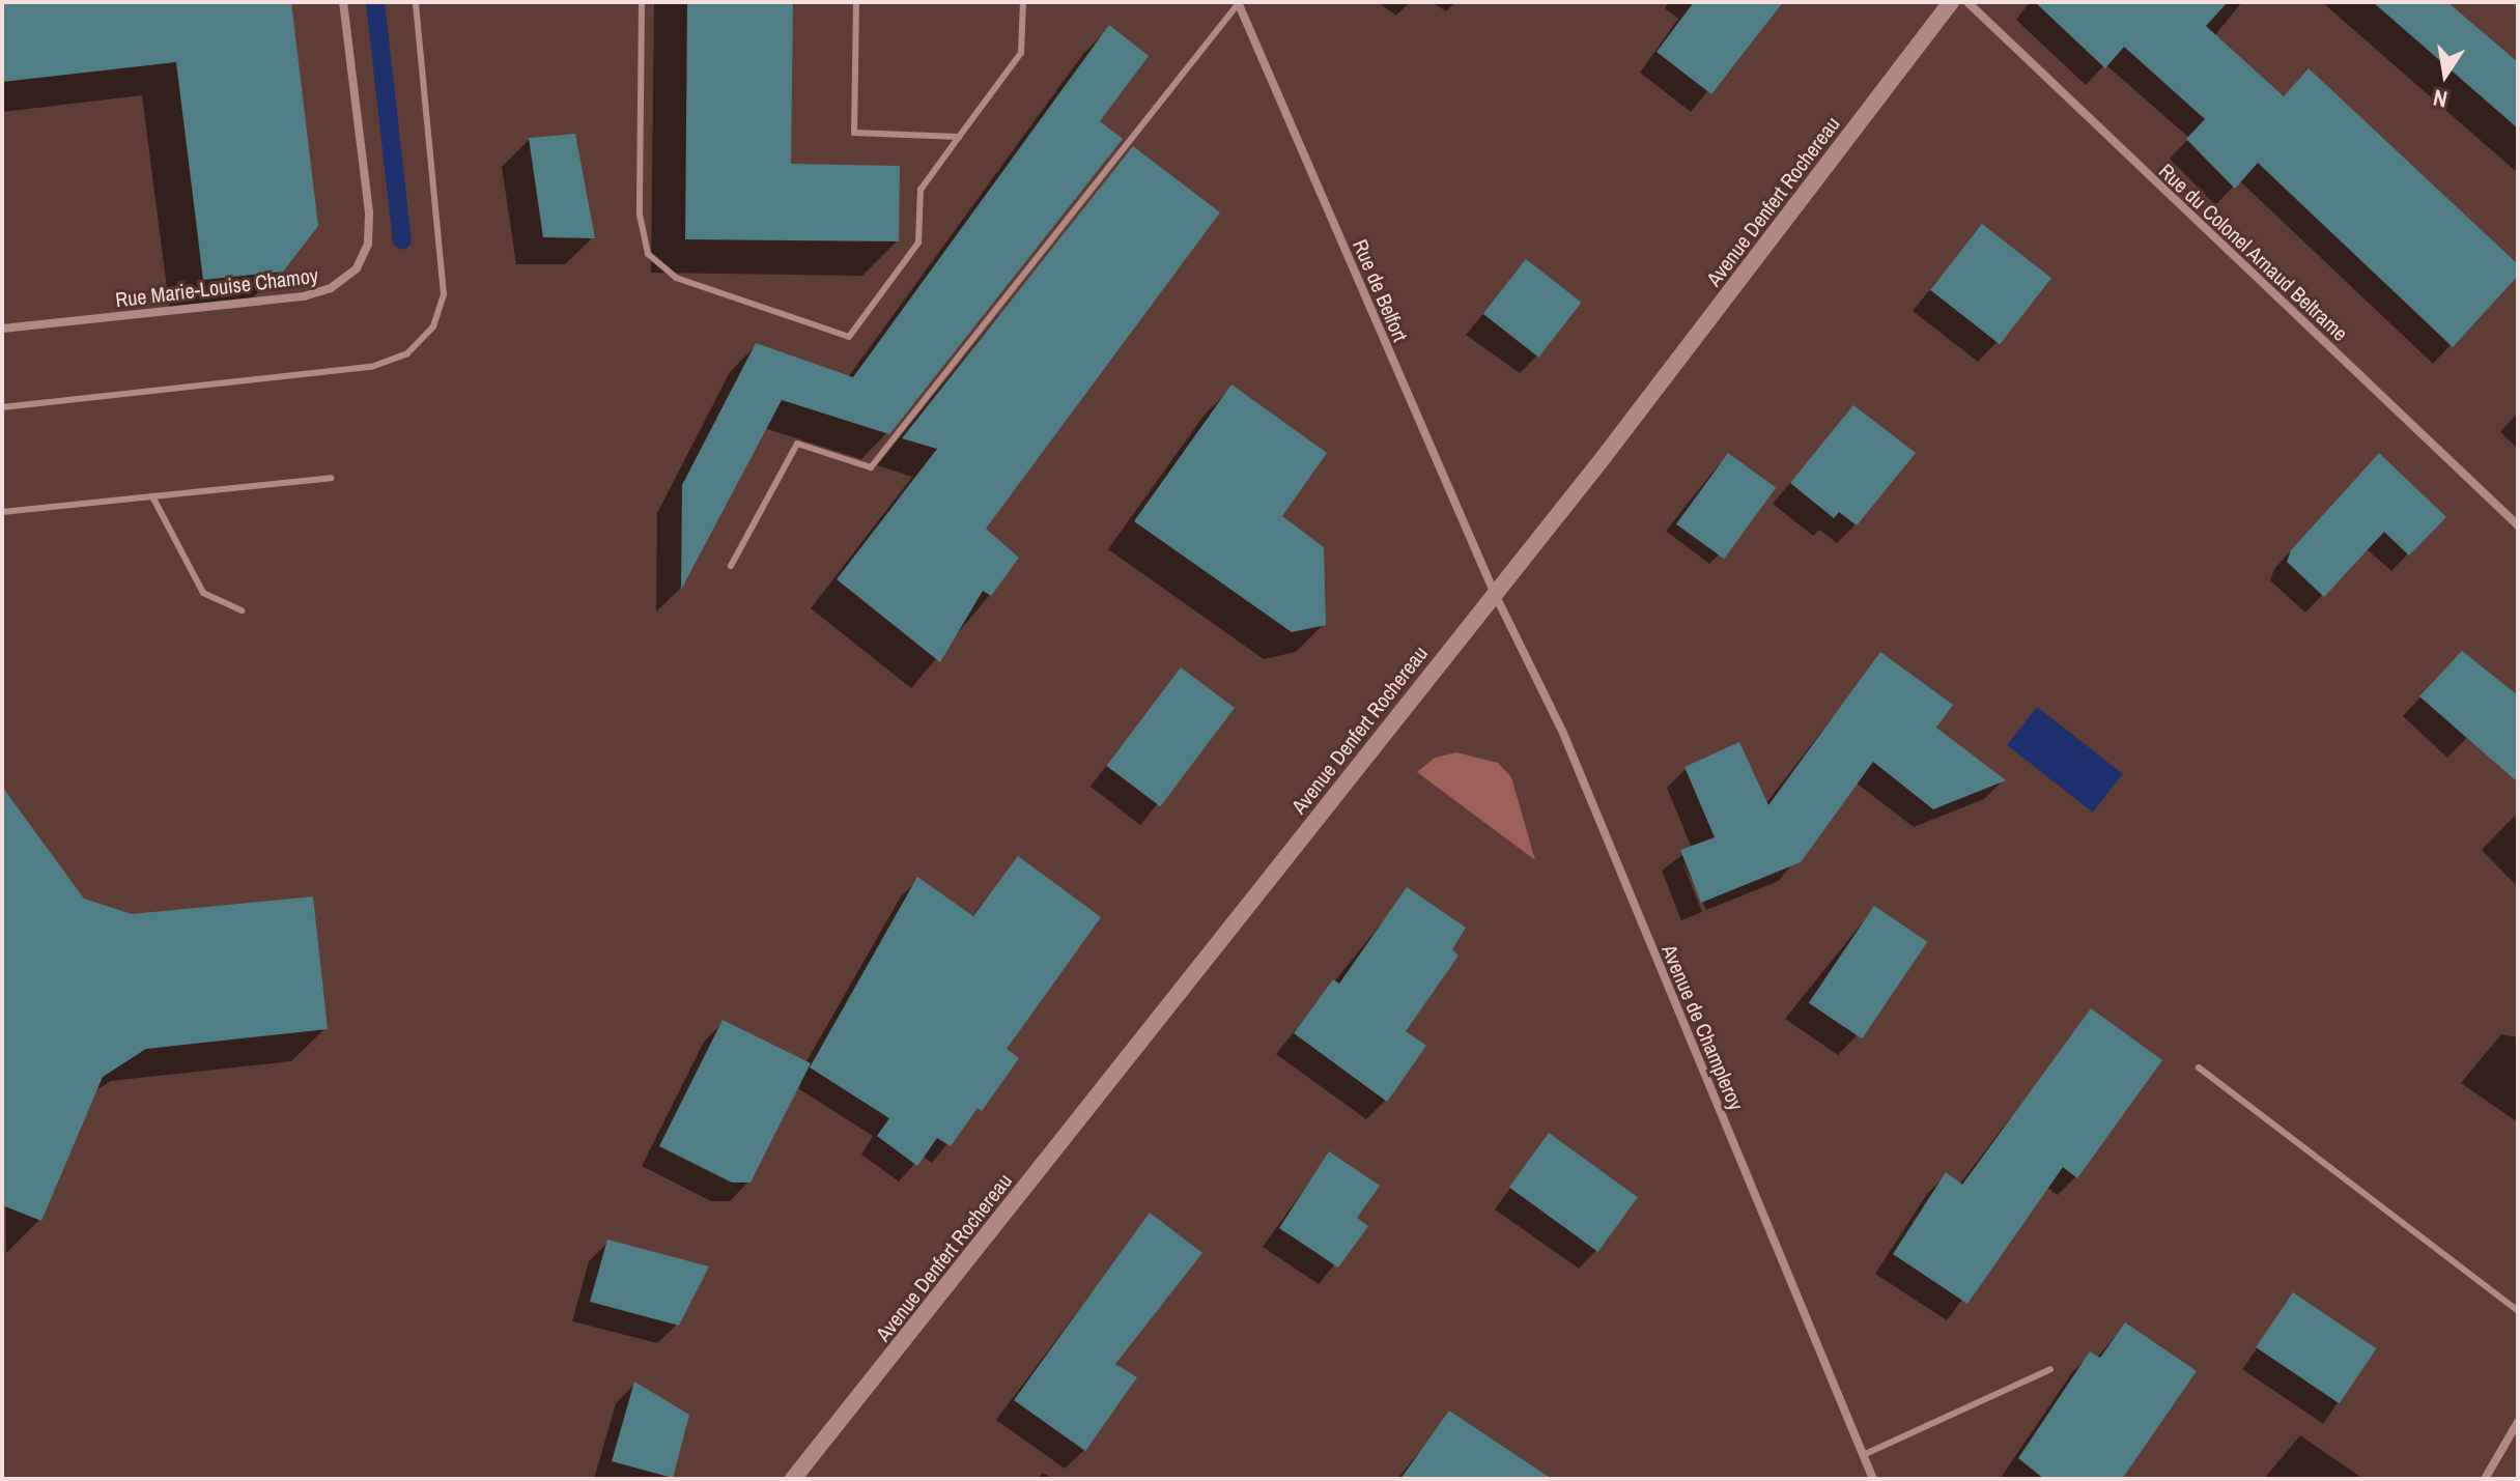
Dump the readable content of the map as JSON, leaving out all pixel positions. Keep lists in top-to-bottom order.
{
  "streets": {
    "street": [
      "Avenue Denfert Rochereau",
      "Rue du Colonel Arnaud Beltrame",
      "Rue Marie-Louise Chamoy",
      "Rue de Belfort",
      "Avenue de Champleroy"
    ]
  },
  "crossings": [
    ["Avenue Denfert Rochereau", "Rue de Belfort"],
    ["Avenue Denfert Rochereau", "Avenue de Champleroy"],
    ["Rue de Belfort", "Avenue de Champleroy"]
  ],
  "north": "bottom"
}
